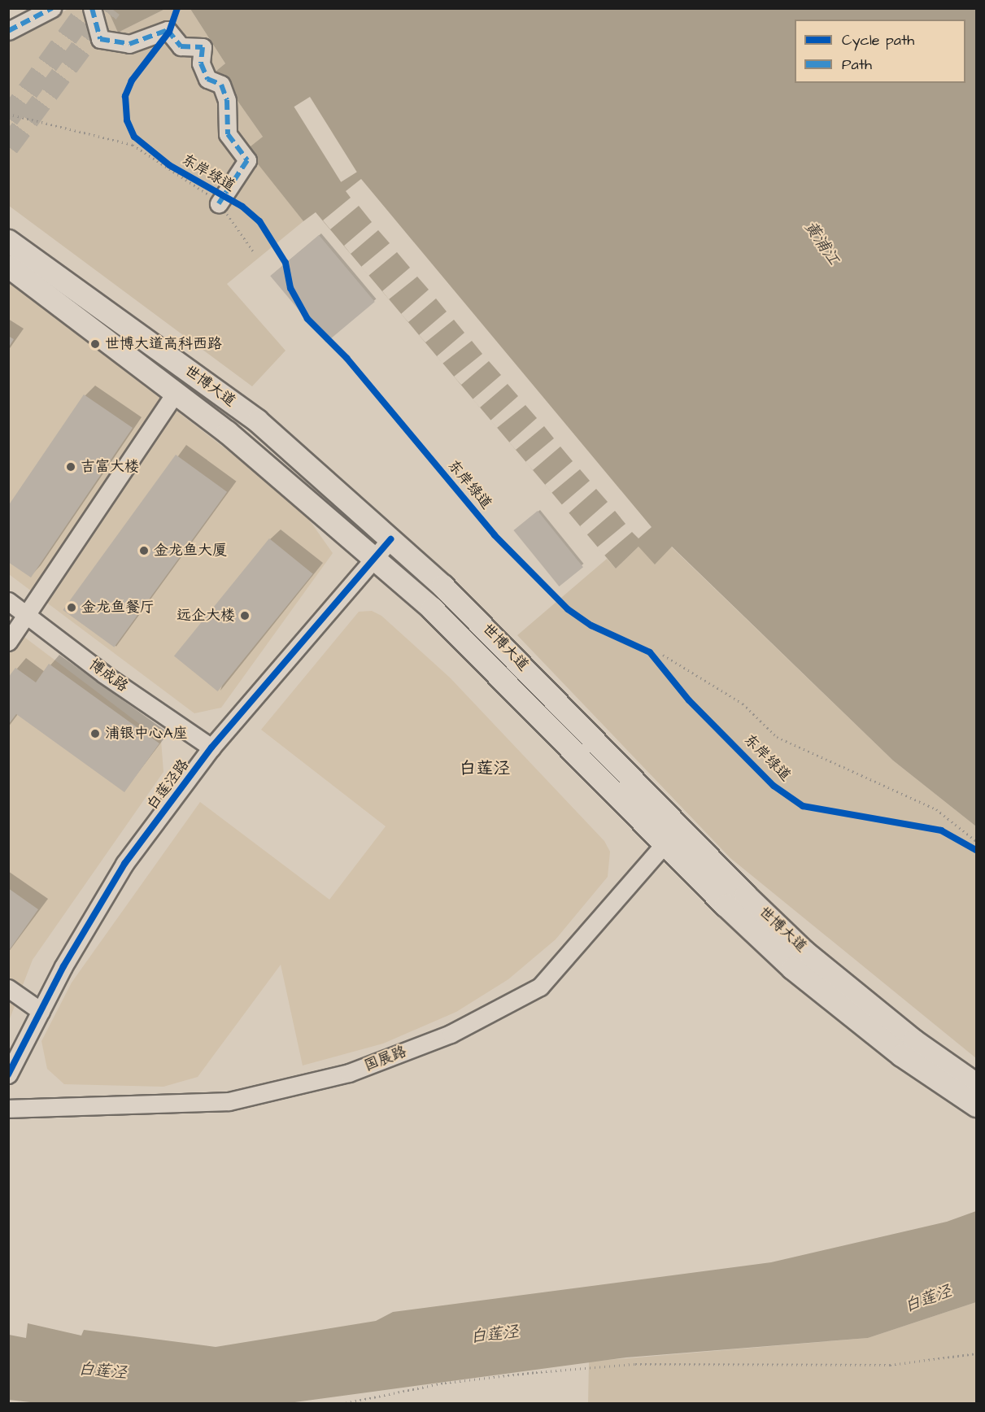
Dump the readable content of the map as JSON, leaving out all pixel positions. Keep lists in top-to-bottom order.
{
  "streets": {
    "main road": ["世博大道"],
    "street": ["博成路", "白莲泾路", "国展路"],
    "cycle path": ["东岸绿道"]
  },
  "crossings": [
    ["世博大道", "白莲泾路"],
    ["世博大道", "国展路"],
    ["博成路", "白莲泾路"]
  ],
  "districts": ["白莲泾"],
  "water": ["黄浦江", "白莲泾"],
  "places": [
    "世博大道高科西路",
    "吉富大楼",
    "金龙鱼大厦",
    "金龙鱼餐厅",
    "远企大楼",
    "浦银中心A座"
  ],
  "legend": ["Cycle path", "Path"]
}
